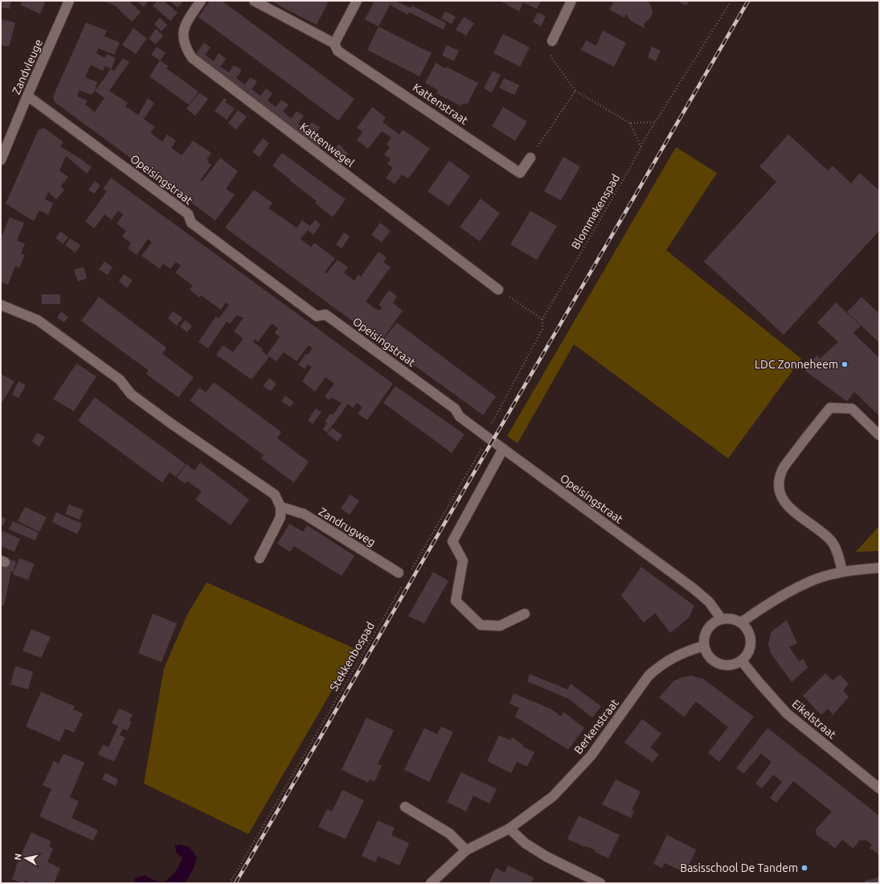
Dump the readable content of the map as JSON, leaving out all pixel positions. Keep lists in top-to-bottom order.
{
  "streets": {
    "street": [
      "Zandvleuge",
      "Kattenstraat",
      "Kattenwegel",
      "Opeisingstraat",
      "Zandrugweg",
      "Eikelstraat",
      "Berkenstraat"
    ],
    "path": ["Blommekenspad", "Stekkenbospad"]
  },
  "crossings": [
    ["Zandvleuge", "Opeisingstraat"],
    ["Opeisingstraat", "Blommekenspad"],
    ["Opeisingstraat", "Eikelstraat"],
    ["Opeisingstraat", "Berkenstraat"],
    ["Eikelstraat", "Berkenstraat"]
  ],
  "places": ["LDC Zonneheem", "Basisschool De Tandem"],
  "north": "left"
}
